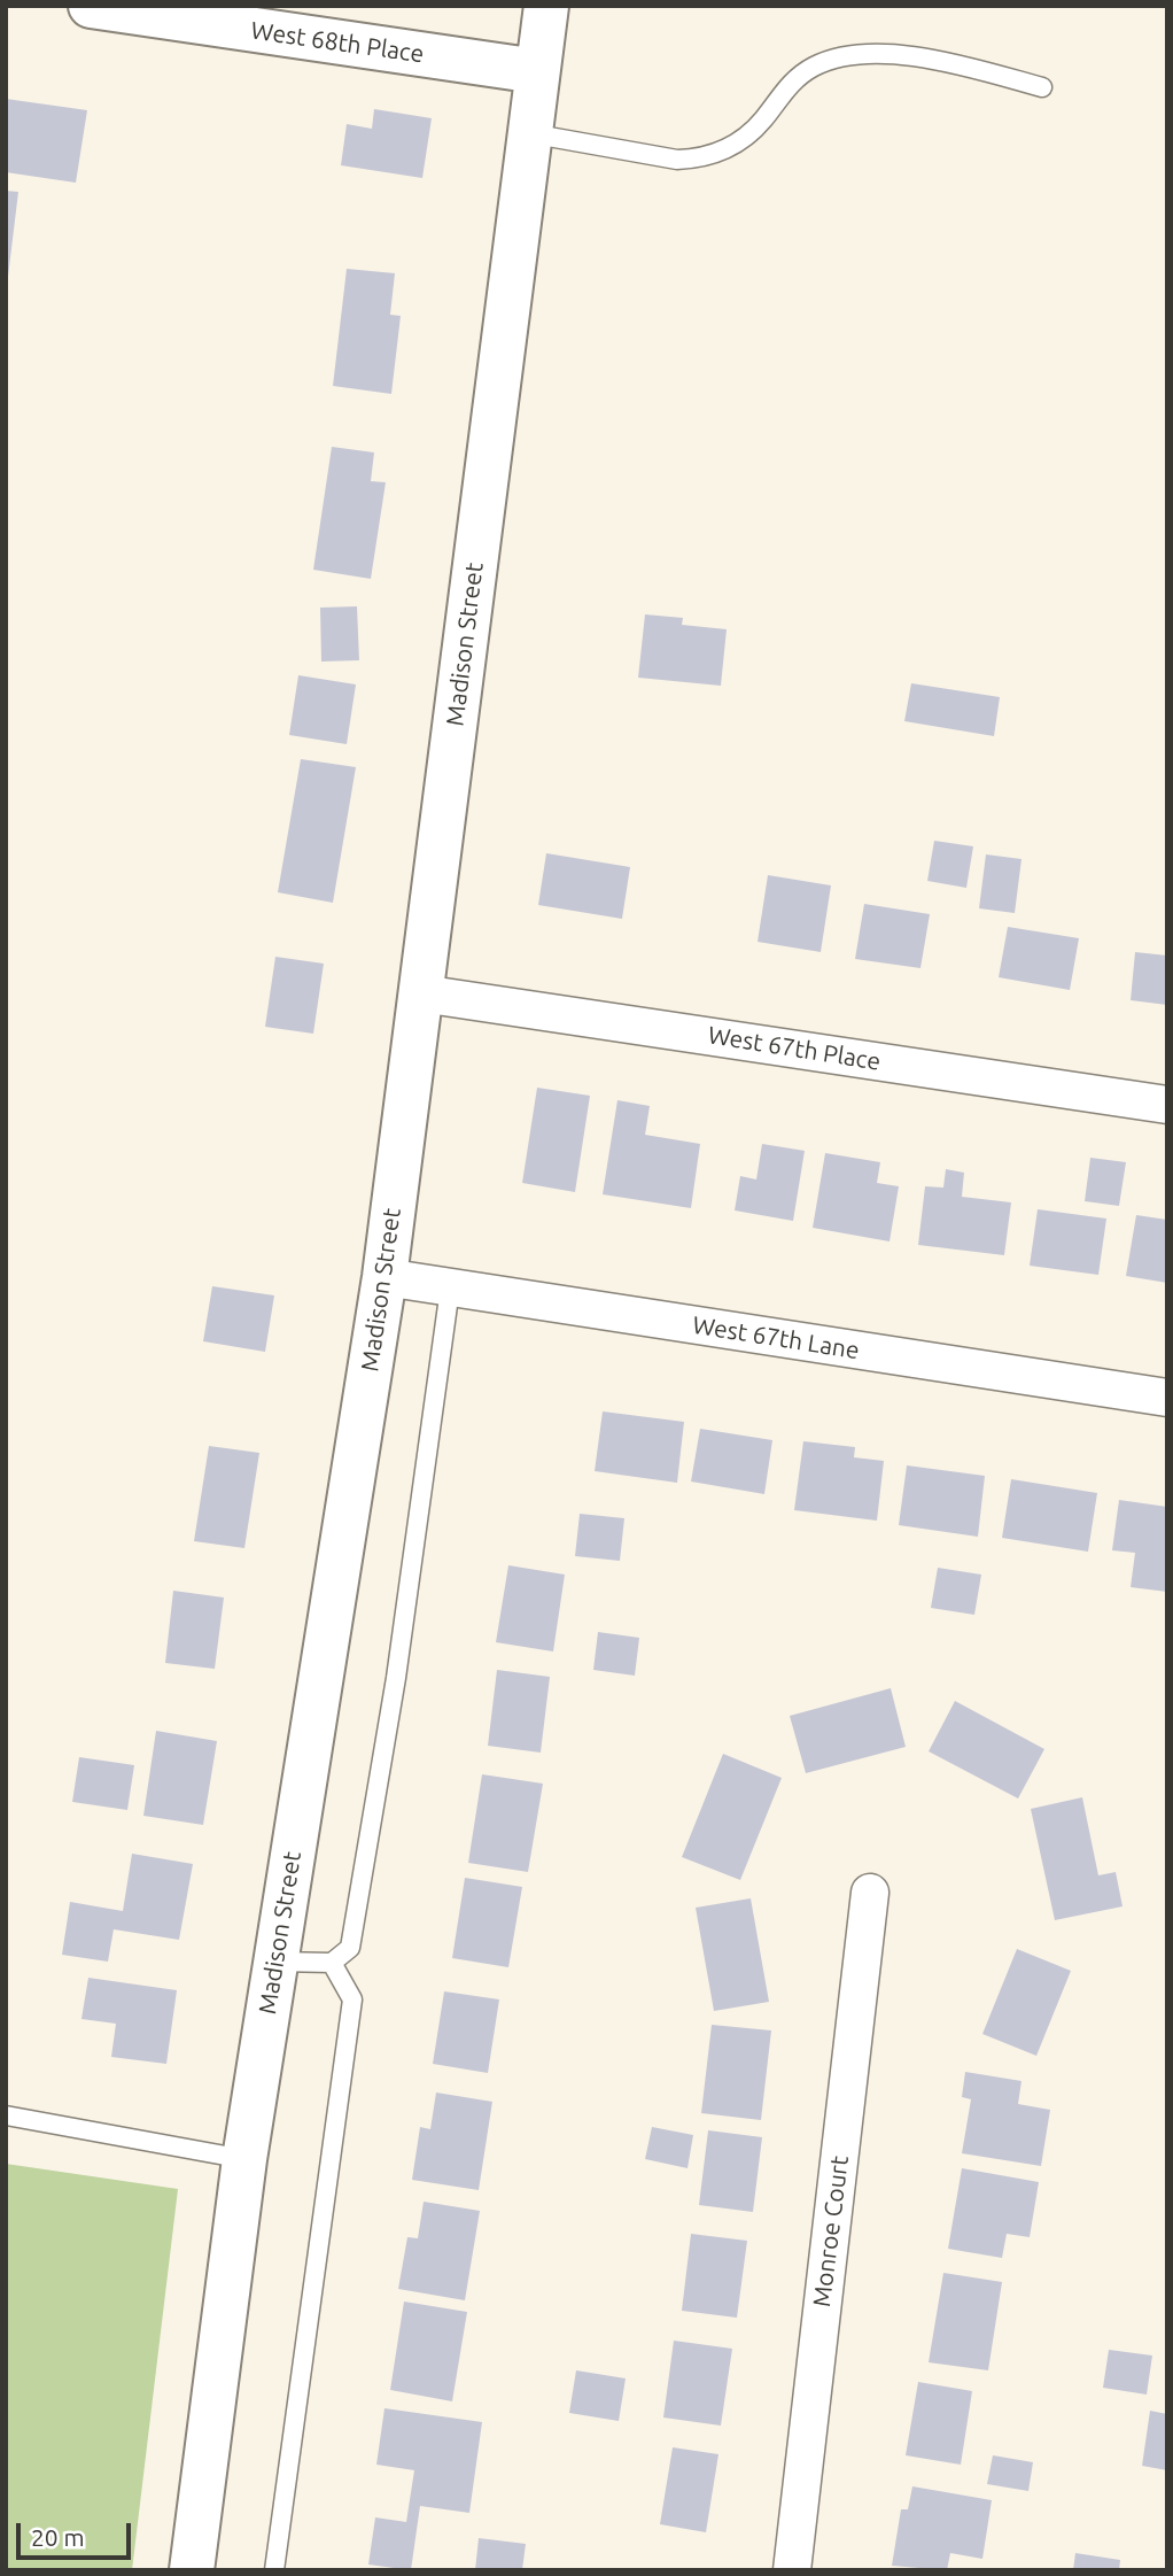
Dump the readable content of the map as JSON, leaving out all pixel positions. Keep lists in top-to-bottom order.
{
  "streets": {
    "street": [
      "West 68th Place",
      "Madison Street",
      "West 67th Place",
      "West 67th Lane",
      "Monroe Court"
    ]
  },
  "crossings": [
    ["West 68th Place", "Madison Street"],
    ["Madison Street", "West 67th Place"],
    ["Madison Street", "West 67th Lane"]
  ],
  "scale_bar": "20 m"
}
